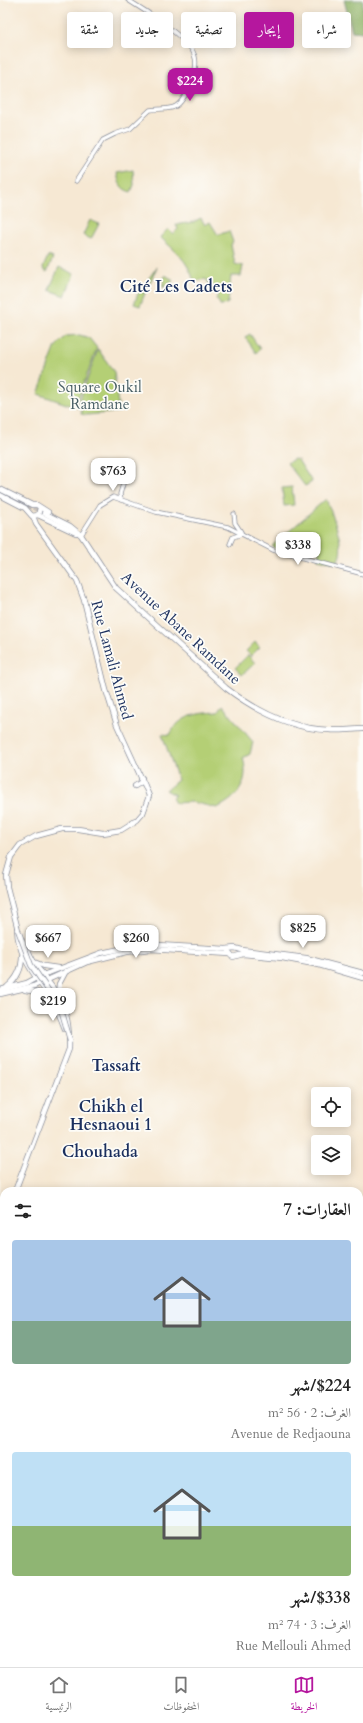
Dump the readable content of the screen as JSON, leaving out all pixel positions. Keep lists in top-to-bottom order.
{
  "streets": {
    "main road": ["Avenue Abane Ramdane", "Rue Lamali Ahmed"]
  },
  "districts": [
    "Cité Les Cadets",
    "Tassaft",
    "Chikh el Hesnaoui 1",
    "Chouhada"
  ],
  "parks": ["Square Oukil Ramdane"],
  "page": {
    "chip": [
      "شراء",
      "إيجار",
      "تصفية",
      "جديد",
      "شقة"
    ],
    "price": [
      "$224",
      "$763",
      "$338",
      "$825",
      "$667",
      "$260",
      "$219"
    ],
    "heading": "العقارات: 7",
    "list": [
      {
        "name": "$224/شهر",
        "note": "الغرف: 2 · 56 m² · Avenue de Redjaouna"
      },
      {
        "name": "$338/شهر",
        "note": "الغرف: 3 · 74 m² · Rue Mellouli Ahmed"
      }
    ],
    "tabs": ["الخريطة", "المحفوظات", "الرئيسية"]
  }
}
